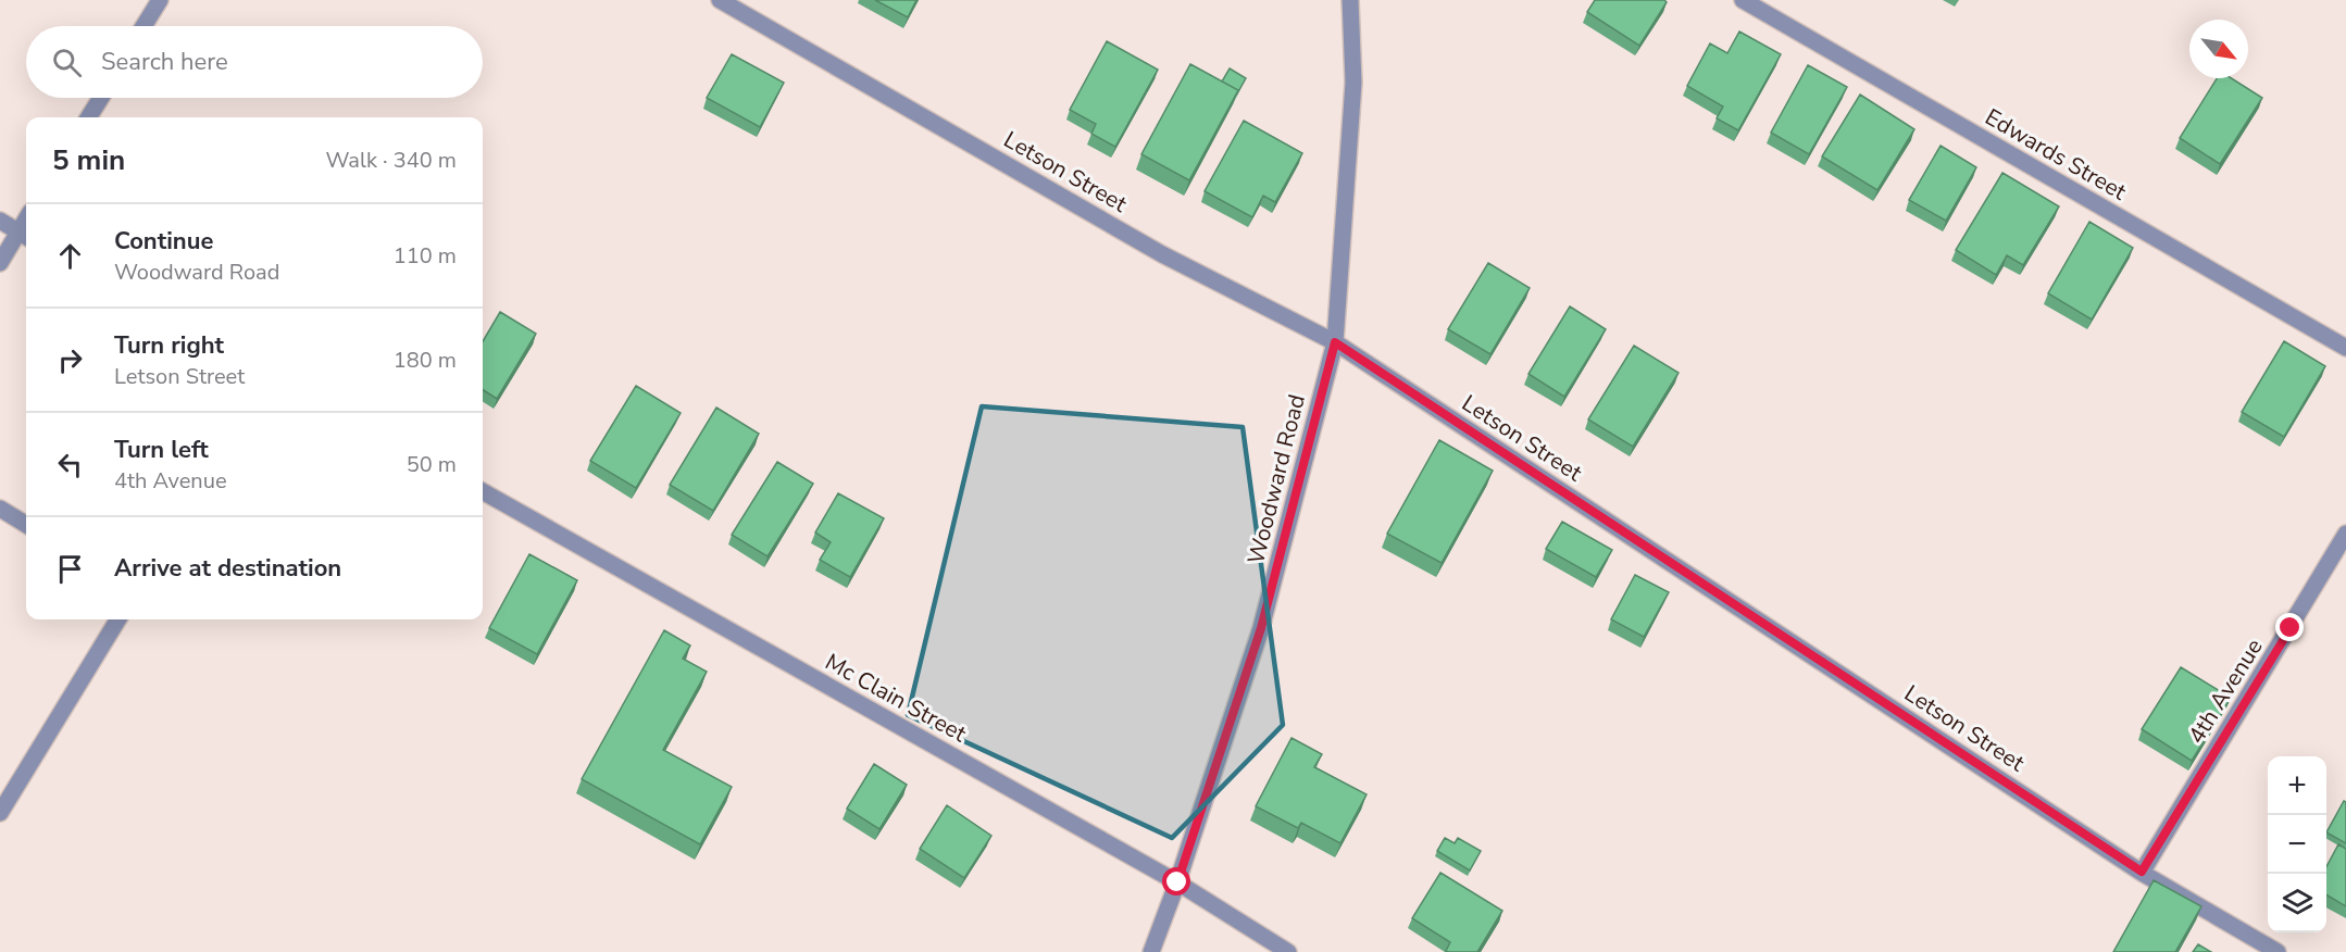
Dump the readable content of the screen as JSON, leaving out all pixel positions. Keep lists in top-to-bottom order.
{
  "streets": {
    "street": [
      "Edwards Street",
      "Letson Street",
      "Woodward Road",
      "4th Avenue",
      "Mc Clain Street"
    ]
  },
  "crossings": [
    ["Letson Street", "Woodward Road"],
    ["Letson Street", "4th Avenue"],
    ["Woodward Road", "Mc Clain Street"]
  ],
  "north": "bottom right",
  "page": {
    "search": "Search here",
    "heading": ["5 min", "Walk · 340 m"],
    "list": [
      ["Continue", "Woodward Road", "110 m"],
      ["Turn right", "Letson Street", "180 m"],
      ["Turn left", "4th Avenue", "50 m"],
      "Arrive at destination"
    ],
    "map_buttons": ["+", "−"]
  }
}
